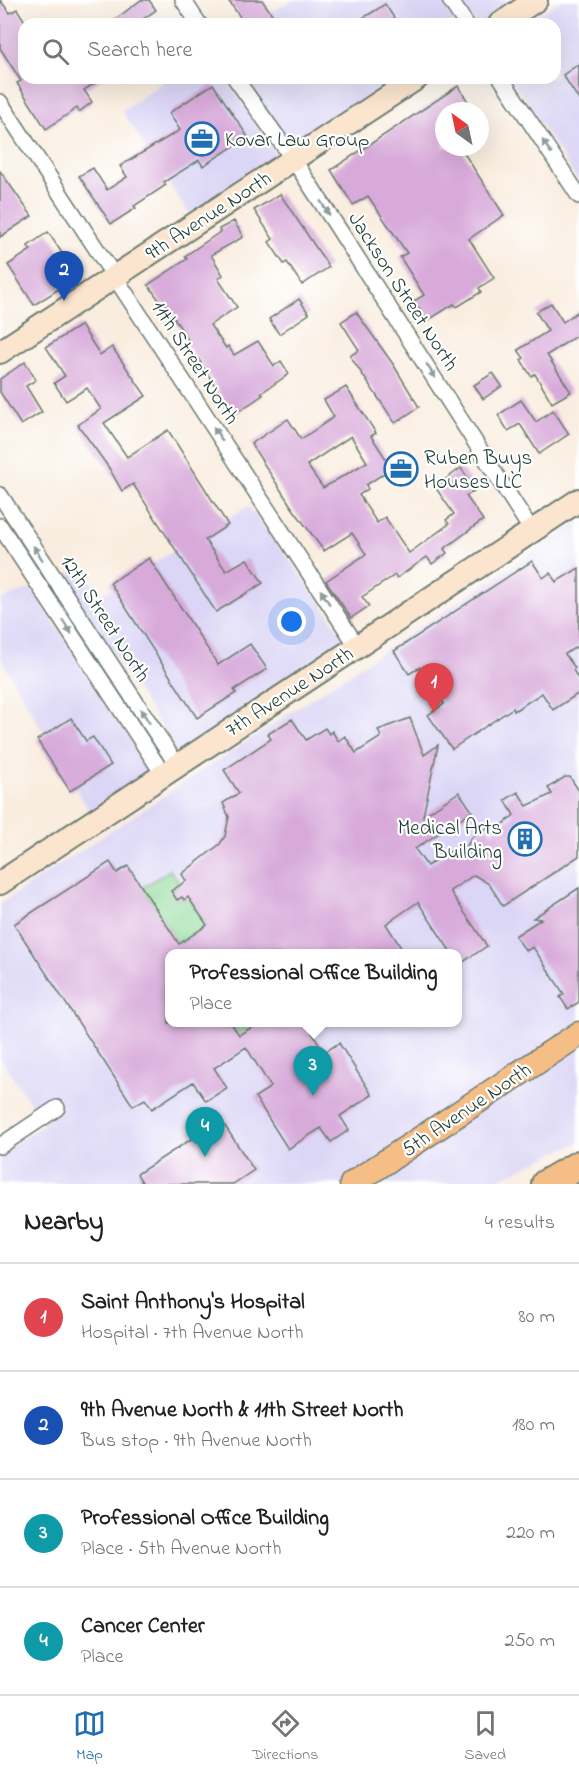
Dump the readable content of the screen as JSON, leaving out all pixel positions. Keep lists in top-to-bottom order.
{
  "streets": {
    "main road": ["5th Avenue North"],
    "street": [
      "9th Avenue North",
      "Jackson Street North",
      "11th Street North",
      "12th Street North",
      "7th Avenue North"
    ]
  },
  "crossings": [
    ["9th Avenue North", "Jackson Street North"],
    ["9th Avenue North", "11th Street North"],
    ["Jackson Street North", "7th Avenue North"],
    ["11th Street North", "7th Avenue North"],
    ["12th Street North", "7th Avenue North"]
  ],
  "one_way": ["Jackson Street North", "11th Street North"],
  "places": {
    "office": ["Kovar Law Group", "Ruben Buys Houses LLC"],
    "building": ["Medical Arts Building"]
  },
  "north": "top left",
  "page": {
    "search": "Search here",
    "pins": [
      "2",
      "1",
      "3",
      "4"
    ],
    "popup": ["Professional Office Building", "Place"],
    "heading": ["Nearby", "4 results"],
    "list": [
      {
        "mark": "1",
        "name": "Saint Anthony's Hospital",
        "note": "Hospital · 7th Avenue North",
        "value": "80 m"
      },
      {
        "mark": "2",
        "name": "9th Avenue North & 11th Street North",
        "note": "Bus stop · 9th Avenue North",
        "value": "180 m"
      },
      {
        "mark": "3",
        "name": "Professional Office Building",
        "note": "Place · 5th Avenue North",
        "value": "220 m"
      },
      {
        "mark": "4",
        "name": "Cancer Center",
        "note": "Place",
        "value": "250 m"
      }
    ],
    "nav": ["Map", "Directions", "Saved"]
  }
}
